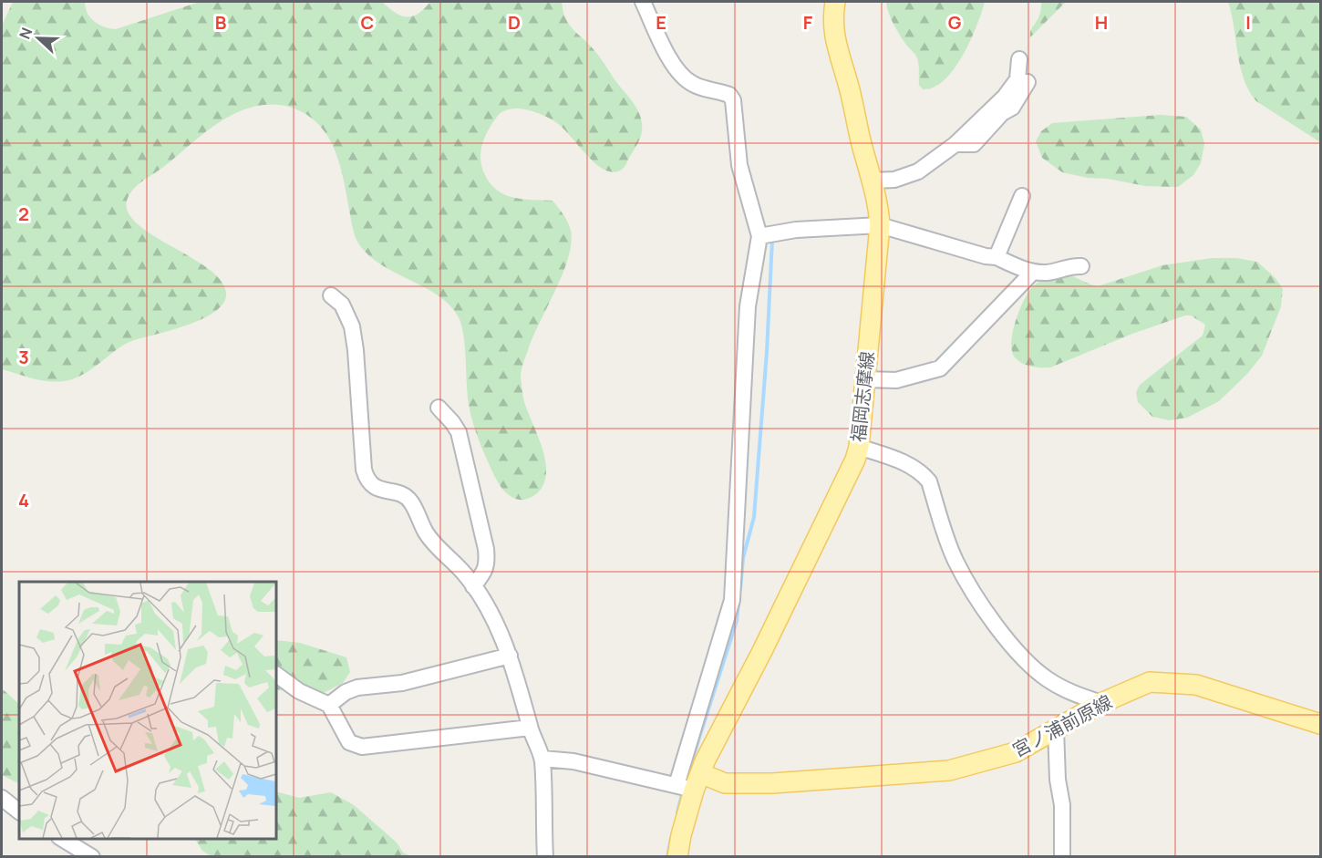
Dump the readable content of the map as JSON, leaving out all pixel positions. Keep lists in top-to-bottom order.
{
  "streets": {
    "main road": ["福岡志摩線", "宮ノ浦前原線"]
  },
  "crossings": [
    ["福岡志摩線", "宮ノ浦前原線"]
  ],
  "north": "left",
  "grid": {
    "columns": [
      "B",
      "C",
      "D",
      "E",
      "F",
      "G",
      "H",
      "I"
    ],
    "rows": ["2", "3", "4"]
  }
}
